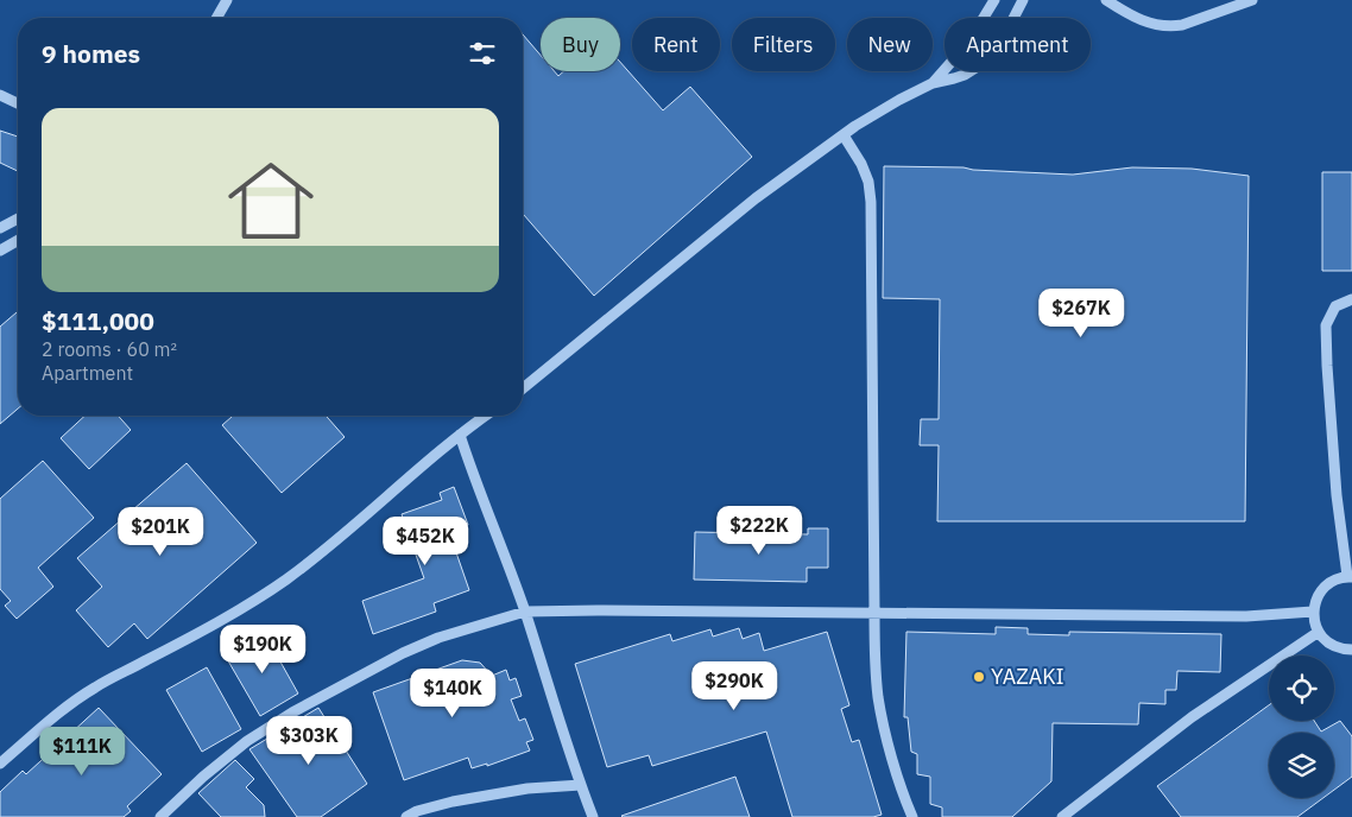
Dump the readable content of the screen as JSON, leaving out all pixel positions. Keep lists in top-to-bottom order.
{
  "places": ["YAZAKI"],
  "page": {
    "chip": [
      "Buy",
      "Rent",
      "Filters",
      "New",
      "Apartment"
    ],
    "heading": "9 homes",
    "list": [
      {
        "name": "$111,000",
        "note": "2 rooms · 60 m² · Apartment"
      }
    ],
    "price": [
      "$267K",
      "$222K",
      "$201K",
      "$452K",
      "$190K",
      "$290K",
      "$140K",
      "$303K",
      "$111K"
    ]
  }
}
